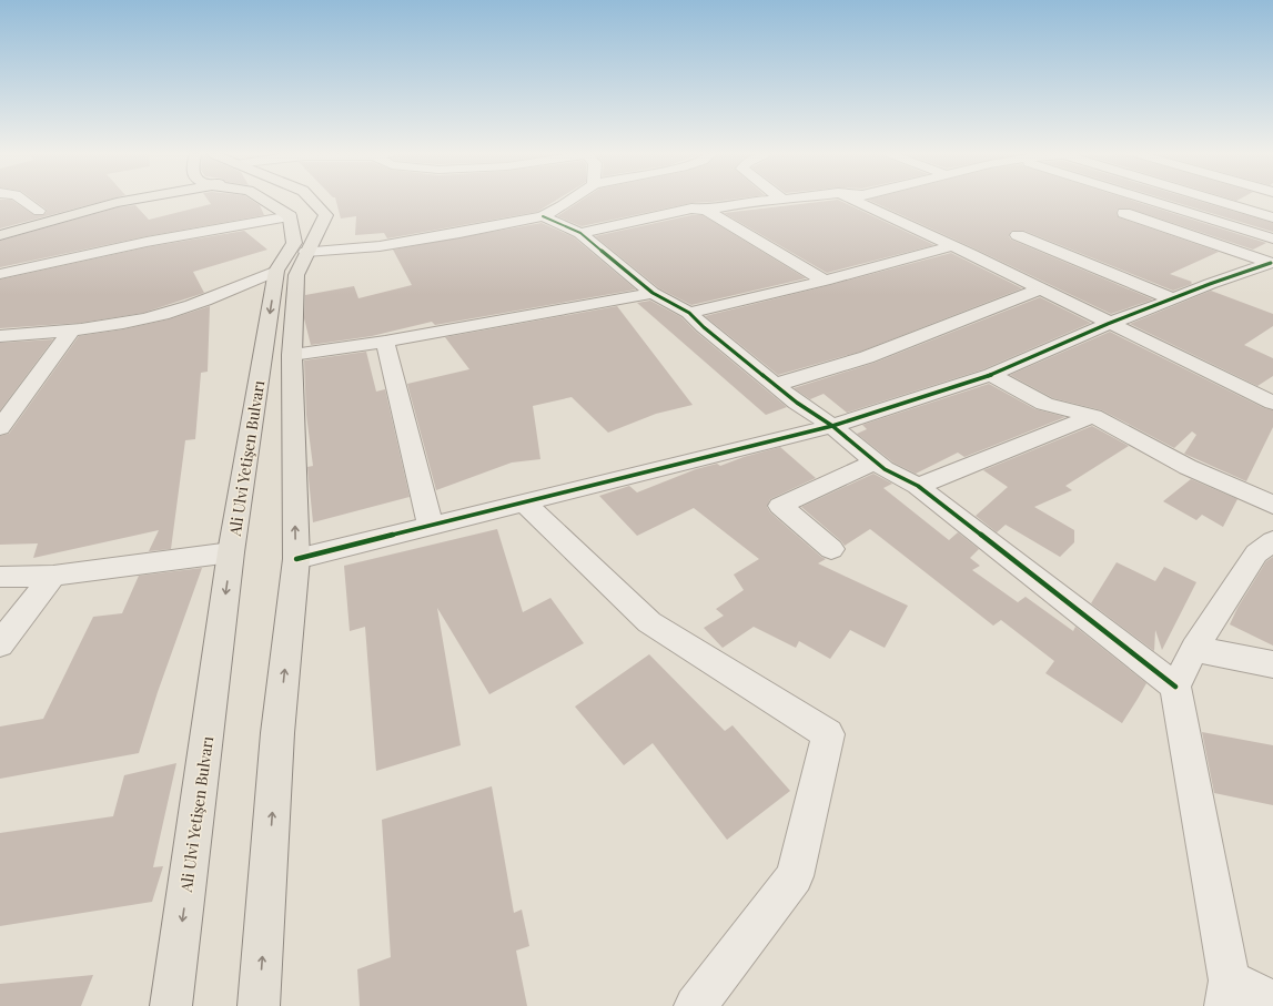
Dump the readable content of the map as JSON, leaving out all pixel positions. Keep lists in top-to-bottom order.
{
  "streets": {
    "main road": ["Ali Ulvi Yetişen Bulvarı"]
  }
}
